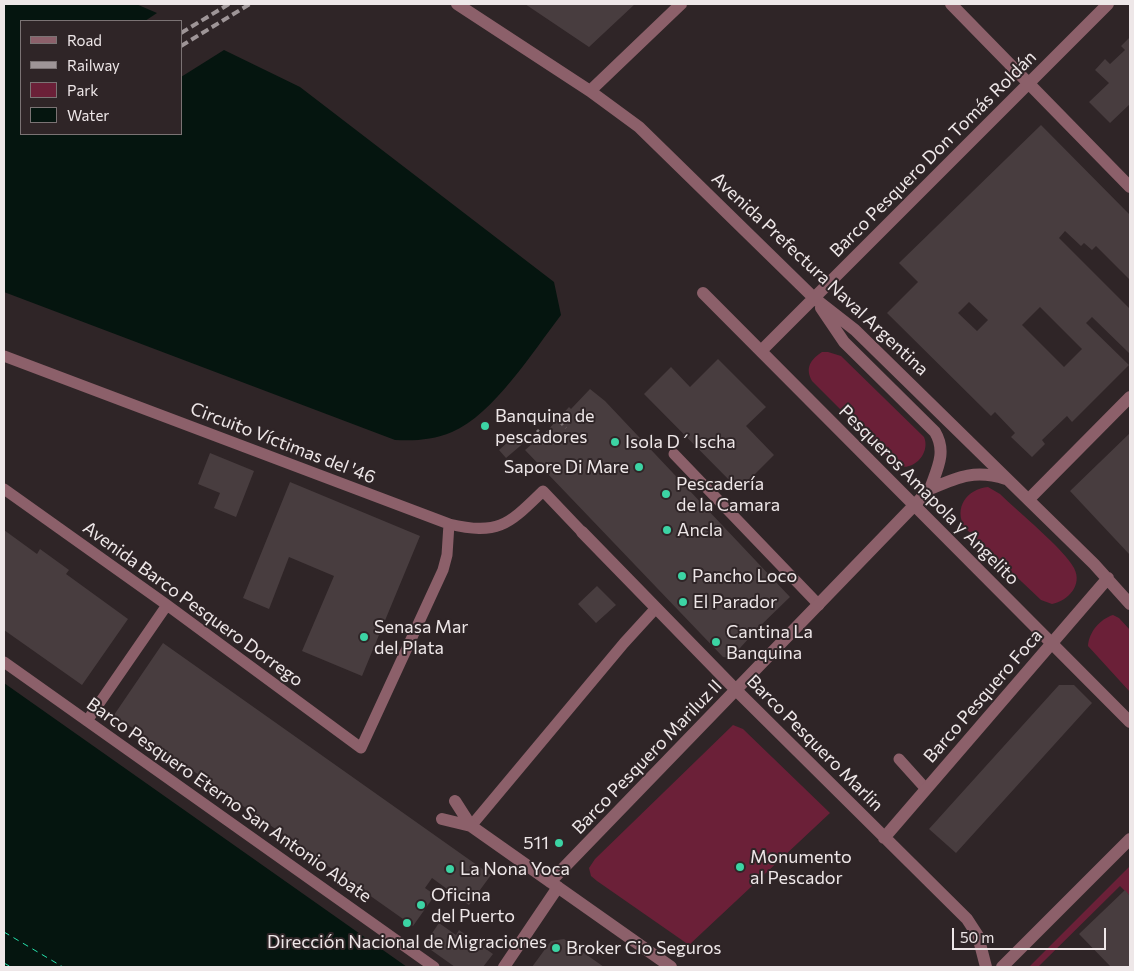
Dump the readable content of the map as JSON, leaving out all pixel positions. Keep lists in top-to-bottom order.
{
  "streets": {
    "street": [
      "Barco Pesquero Don Tomás Roldán",
      "Avenida Prefectura Naval Argentina",
      "Pesqueros Amapola y Angelito",
      "Barco Pesquero Foca",
      "Barco Pesquero Marlin",
      "Barco Pesquero Mariluz II"
    ],
    "lane": ["Circuito Víctimas del '46", "Avenida Barco Pesquero Dorrego", "Barco Pesquero Eterno San Antonio Abate"]
  },
  "crossings": [
    ["Barco Pesquero Don Tomás Roldán", "Avenida Prefectura Naval Argentina"],
    ["Barco Pesquero Don Tomás Roldán", "Pesqueros Amapola y Angelito"],
    ["Avenida Prefectura Naval Argentina", "Barco Pesquero Foca"],
    ["Circuito Víctimas del '46", "Avenida Barco Pesquero Dorrego"],
    ["Circuito Víctimas del '46", "Barco Pesquero Marlin"],
    ["Pesqueros Amapola y Angelito", "Barco Pesquero Foca"],
    ["Pesqueros Amapola y Angelito", "Barco Pesquero Mariluz II"],
    ["Barco Pesquero Foca", "Barco Pesquero Marlin"],
    ["Barco Pesquero Marlin", "Barco Pesquero Mariluz II"]
  ],
  "places": [
    "Banquina de pescadores",
    "Isola D´ Ischa",
    "Sapore Di Mare",
    "Pescadería de la Camara",
    "Ancla",
    "Pancho Loco",
    "El Parador",
    "Senasa Mar del Plata",
    "Cantina La Banquina",
    "511",
    "Monumento al Pescador",
    "La Nona Yoca",
    "Oficina del Puerto",
    "Dirección Nacional de Migraciones",
    "Broker Cio Seguros"
  ],
  "legend": [
    "Road",
    "Railway",
    "Park",
    "Water"
  ],
  "scale_bar": "50 m"
}
